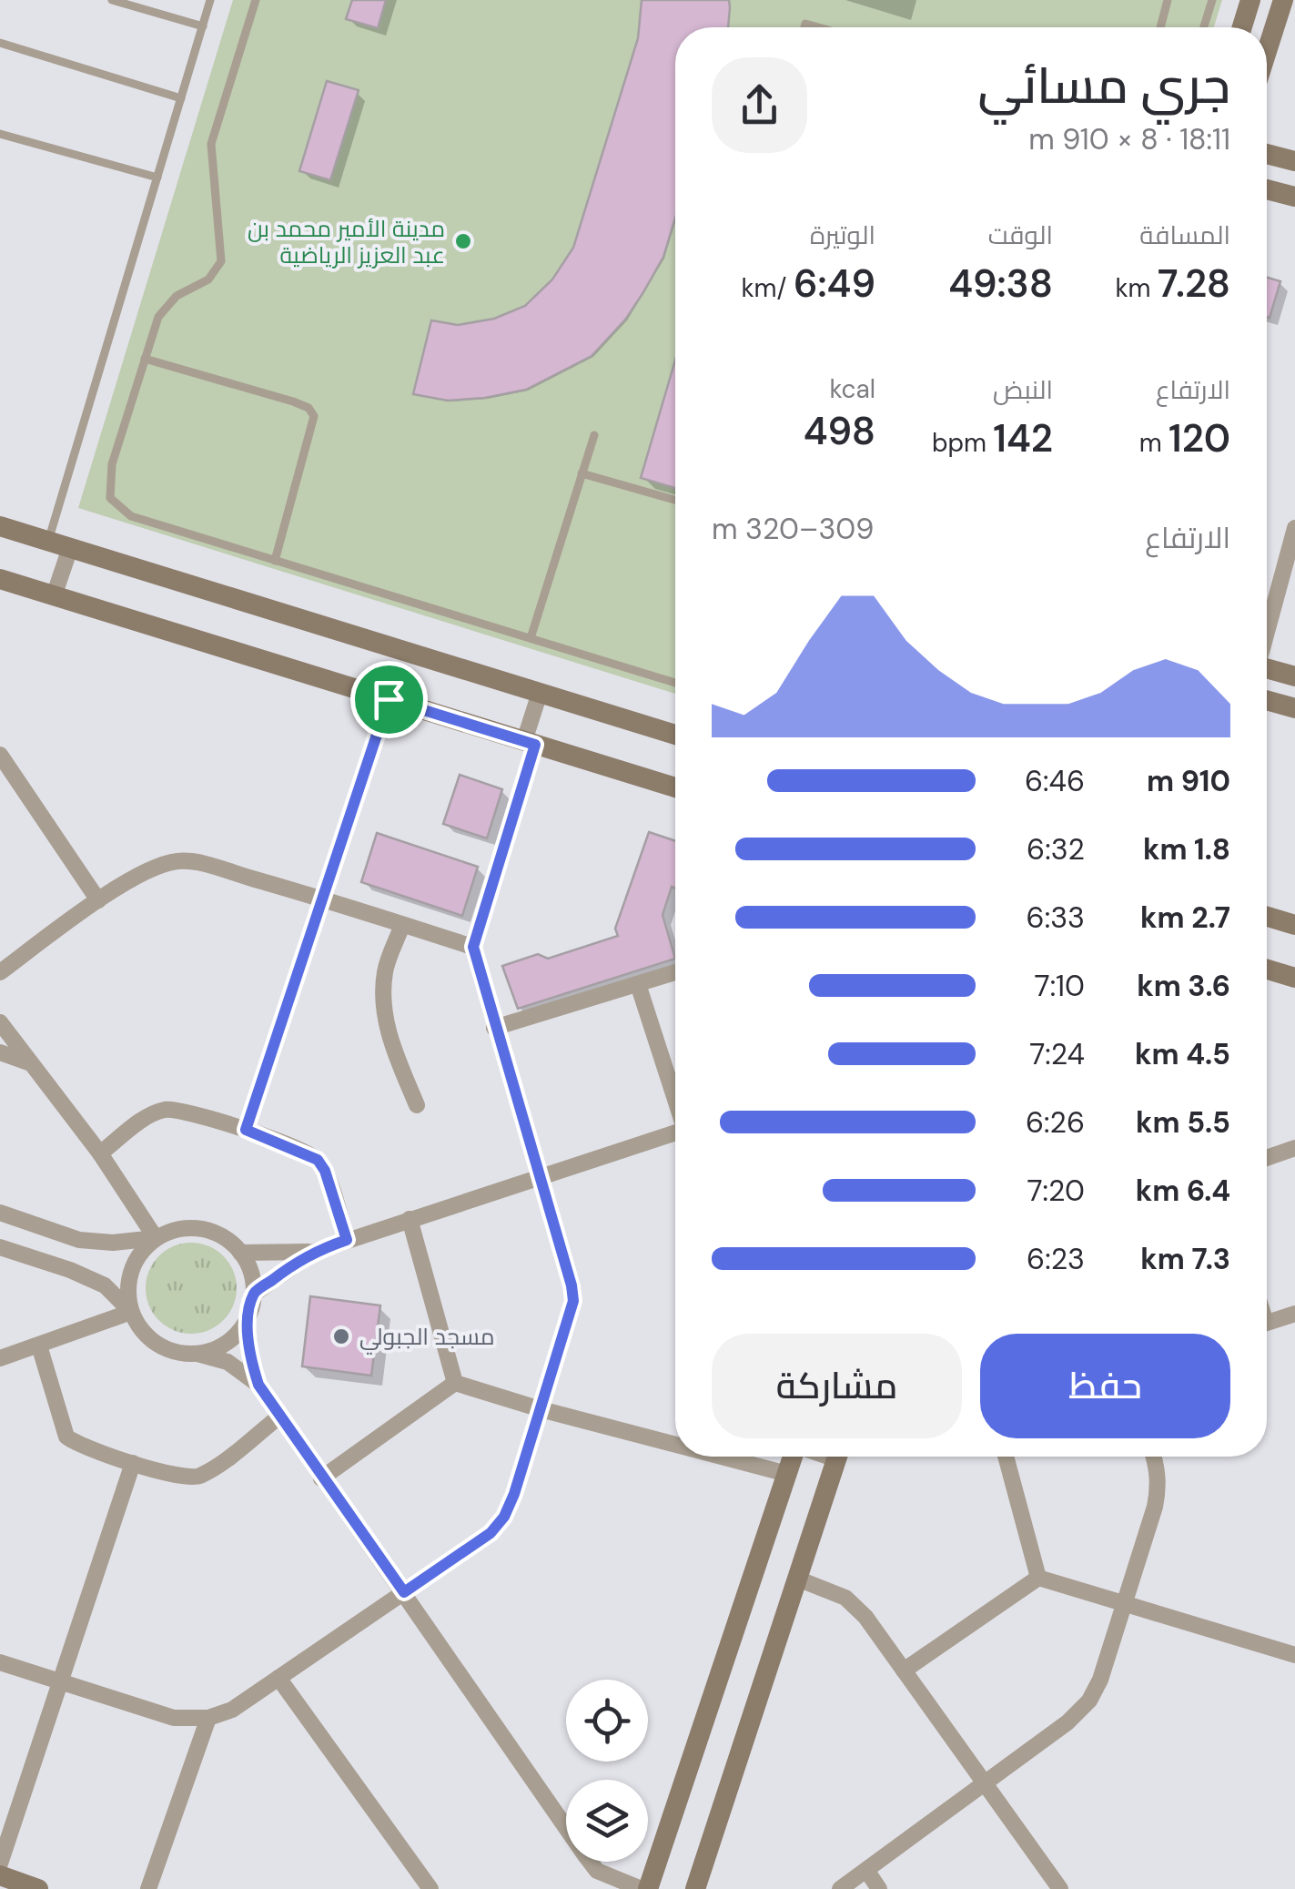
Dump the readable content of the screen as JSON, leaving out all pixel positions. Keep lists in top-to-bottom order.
{
  "places": ["مدينة الأمير محمد بن عبد العزيز الرياضية", "مسجد الجبولي"],
  "page": {
    "heading": ["جري مسائي", "18:11 · 8 × 910 m"],
    "stats": [
      ["المسافة", "7.28 km"],
      ["الوقت", "49:38"],
      ["الوتيرة", "6:49 /km"],
      ["الارتفاع", "120 m"],
      ["النبض", "142 bpm"],
      ["kcal", "498"]
    ],
    "chart": ["الارتفاع", "309–320 m"],
    "list": [
      {
        "name": "910 m",
        "note": "6:46"
      },
      {
        "name": "1.8 km",
        "note": "6:32"
      },
      {
        "name": "2.7 km",
        "note": "6:33"
      },
      {
        "name": "3.6 km",
        "note": "7:10"
      },
      {
        "name": "4.5 km",
        "note": "7:24"
      },
      {
        "name": "5.5 km",
        "note": "6:26"
      },
      {
        "name": "6.4 km",
        "note": "7:20"
      },
      {
        "name": "7.3 km",
        "note": "6:23"
      }
    ],
    "buttons": ["حفظ", "مشاركة"]
  }
}
